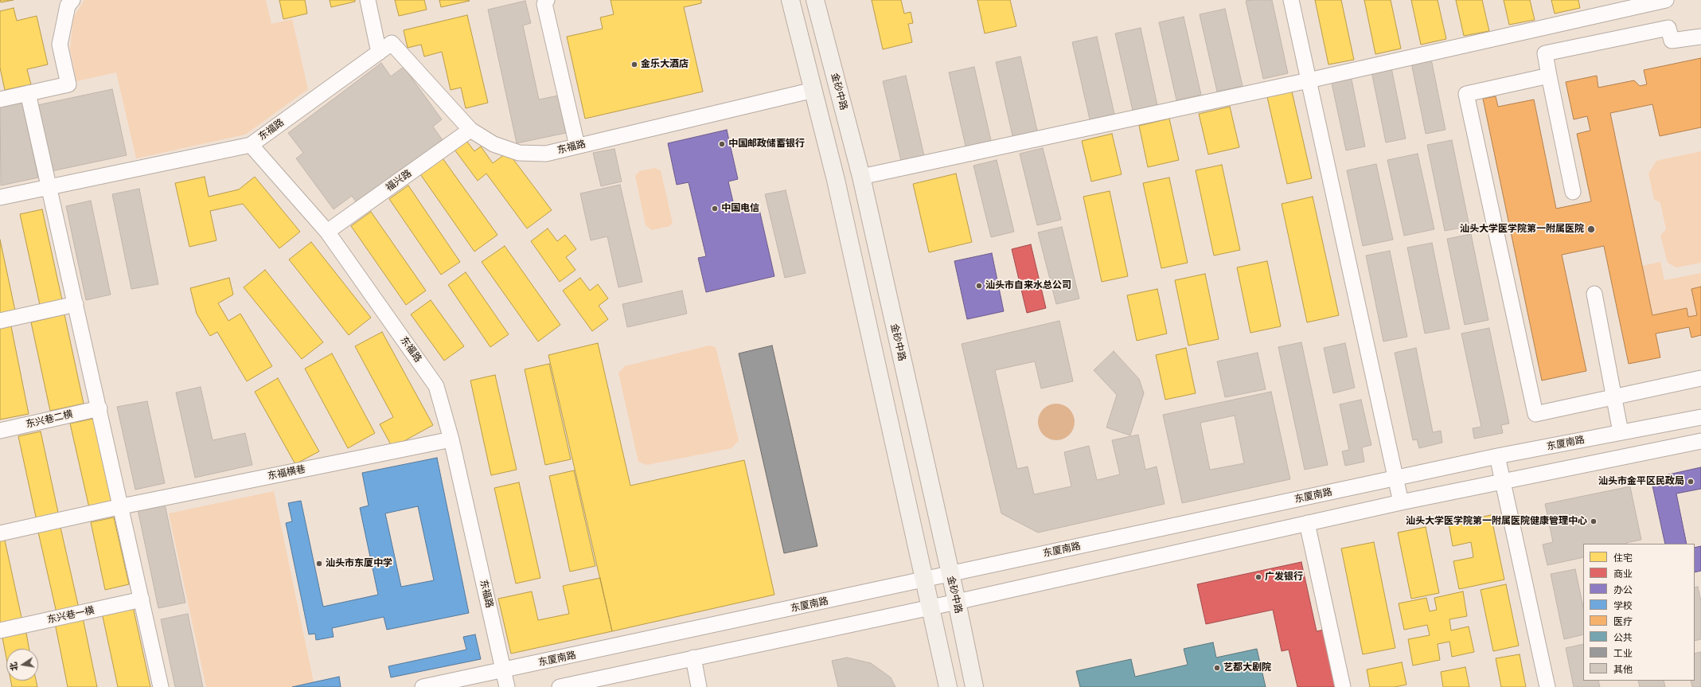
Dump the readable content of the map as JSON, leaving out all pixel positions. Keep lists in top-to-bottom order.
{
  "streets": {
    "main road": ["金砂中路"],
    "street": [
      "东福路",
      "福兴路",
      "东兴巷二横",
      "东厦南路",
      "东福横巷",
      "东兴巷一横"
    ]
  },
  "crossings": [
    ["金砂中路", "东厦南路"],
    ["东福路", "福兴路"],
    ["东福路", "东厦南路"],
    ["东福路", "东福横巷"]
  ],
  "places": [
    "金乐大酒店",
    "中国邮政储蓄银行",
    "中国电信",
    "汕头大学医学院第一附属医院",
    "汕头市自来水总公司",
    "汕头市金平区民政局",
    "汕头大学医学院第一附属医院健康管理中心",
    "汕头市东厦中学",
    "广发银行",
    "艺都大剧院"
  ],
  "legend": [
    "住宅",
    "商业",
    "办公",
    "学校",
    "医疗",
    "公共",
    "工业",
    "其他"
  ],
  "north": "left"
}
